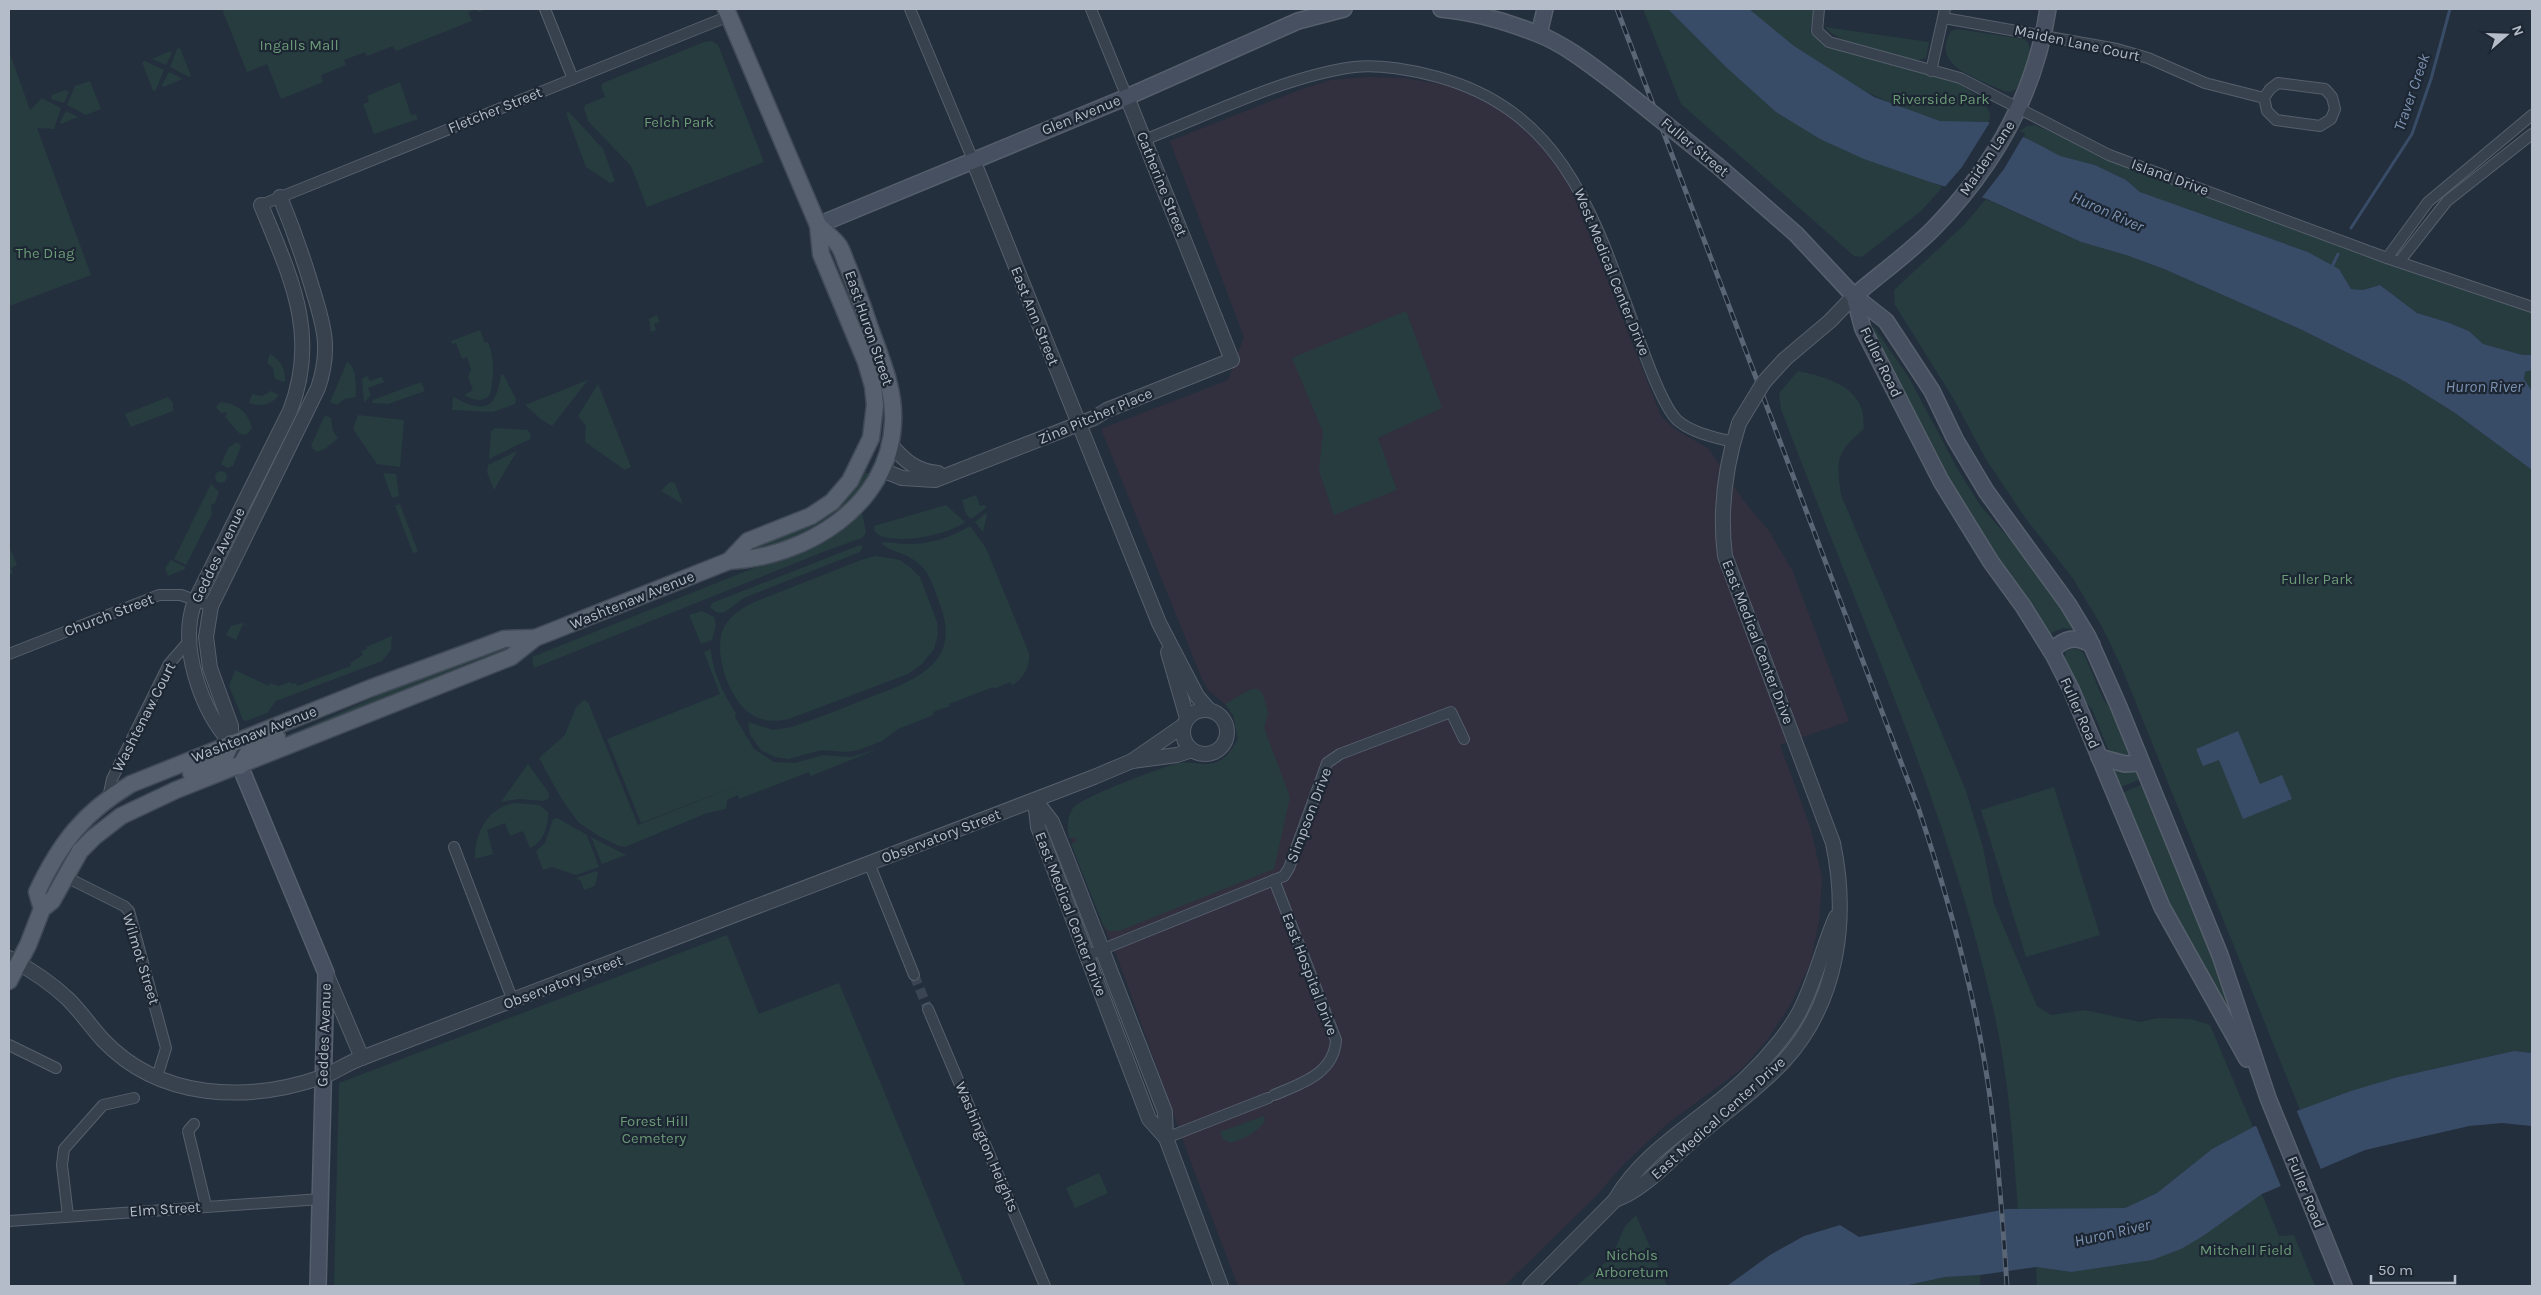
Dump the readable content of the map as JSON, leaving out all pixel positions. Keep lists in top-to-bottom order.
{
  "streets": {
    "main road": [
      "Glen Avenue",
      "Fuller Street",
      "Maiden Lane",
      "East Huron Street",
      "Fuller Road",
      "Geddes Avenue",
      "Washtenaw Avenue"
    ],
    "street": [
      "Maiden Lane Court",
      "Fletcher Street",
      "Island Drive",
      "Catherine Street",
      "West Medical Center Drive",
      "East Ann Street",
      "Zina Pitcher Place",
      "Church Street",
      "East Medical Center Drive",
      "Washtenaw Court",
      "Simpson Drive",
      "Observatory Street",
      "Wilmot Street",
      "East Hospital Drive",
      "Washington Heights",
      "Elm Street"
    ]
  },
  "crossings": [
    ["Maiden Lane Court", "Maiden Lane"],
    ["Fletcher Street", "East Huron Street"],
    ["Fletcher Street", "Geddes Avenue"],
    ["Glen Avenue", "Catherine Street"],
    ["Glen Avenue", "East Ann Street"],
    ["Glen Avenue", "East Huron Street"],
    ["Fuller Street", "Maiden Lane"],
    ["Fuller Street", "Fuller Road"],
    ["Fuller Street", "East Medical Center Drive"],
    ["Maiden Lane", "Island Drive"],
    ["Maiden Lane", "Fuller Road"],
    ["Maiden Lane", "East Medical Center Drive"],
    ["Catherine Street", "West Medical Center Drive"],
    ["Catherine Street", "Zina Pitcher Place"],
    ["West Medical Center Drive", "East Medical Center Drive"],
    ["East Ann Street", "Zina Pitcher Place"],
    ["East Ann Street", "Observatory Street"],
    ["East Huron Street", "Zina Pitcher Place"],
    ["East Huron Street", "Washtenaw Avenue"],
    ["Fuller Road", "East Medical Center Drive"],
    ["Zina Pitcher Place", "Washtenaw Avenue"],
    ["Geddes Avenue", "Washtenaw Avenue"],
    ["Geddes Avenue", "Church Street"],
    ["Geddes Avenue", "Washtenaw Court"],
    ["Geddes Avenue", "Observatory Street"],
    ["Geddes Avenue", "Elm Street"],
    ["Washtenaw Avenue", "Washtenaw Court"],
    ["Washtenaw Avenue", "Observatory Street"],
    ["Washtenaw Avenue", "Wilmot Street"],
    ["East Medical Center Drive", "Simpson Drive"],
    ["East Medical Center Drive", "Observatory Street"],
    ["East Medical Center Drive", "East Hospital Drive"],
    ["Simpson Drive", "East Hospital Drive"],
    ["Observatory Street", "Wilmot Street"]
  ],
  "water": ["Traver Creek", "Huron River"],
  "parks": [
    "Ingalls Mall",
    "Riverside Park",
    "Felch Park",
    "The Diag",
    "Fuller Park",
    "Forest Hill Cemetery",
    "Mitchell Field",
    "Nichols Arboretum"
  ],
  "scale_bar": "50 m",
  "north": "right"
}
